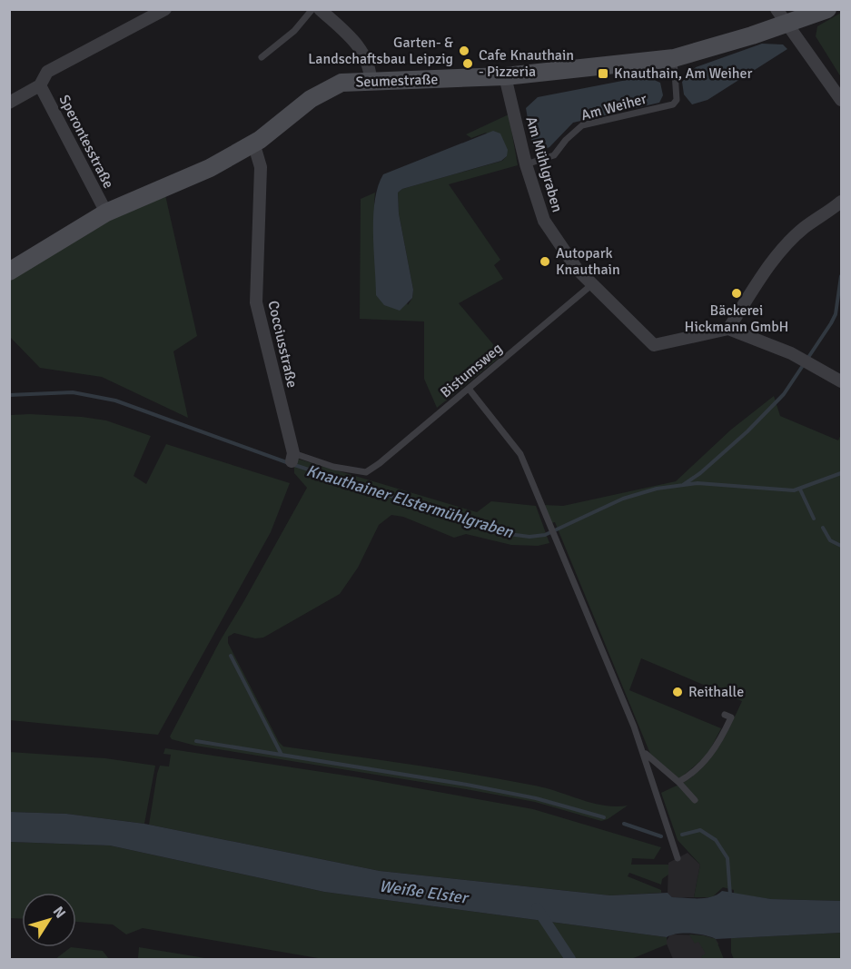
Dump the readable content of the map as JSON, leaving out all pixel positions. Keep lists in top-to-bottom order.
{
  "streets": {
    "street": [
      "Seumestraße",
      "Sperontesstraße",
      "Am Mühlgraben",
      "Cocciusstraße"
    ],
    "lane": ["Am Weiher", "Bistumsweg"]
  },
  "crossings": [
    ["Seumestraße", "Am Weiher"],
    ["Seumestraße", "Sperontesstraße"],
    ["Seumestraße", "Am Mühlgraben"],
    ["Seumestraße", "Cocciusstraße"],
    ["Am Weiher", "Am Mühlgraben"],
    ["Am Mühlgraben", "Bistumsweg"],
    ["Cocciusstraße", "Bistumsweg"]
  ],
  "water": ["Knauthainer Elstermühlgraben", "Weiße Elster"],
  "places": {
    "other": [
      "Garten- & Landschaftsbau Leipzig",
      "Cafe Knauthain - Pizzeria",
      "Autopark Knauthain",
      "Bäckerei Hickmann GmbH",
      "Reithalle"
    ],
    "transit": ["Knauthain, Am Weiher"]
  },
  "north": "top right"
}
